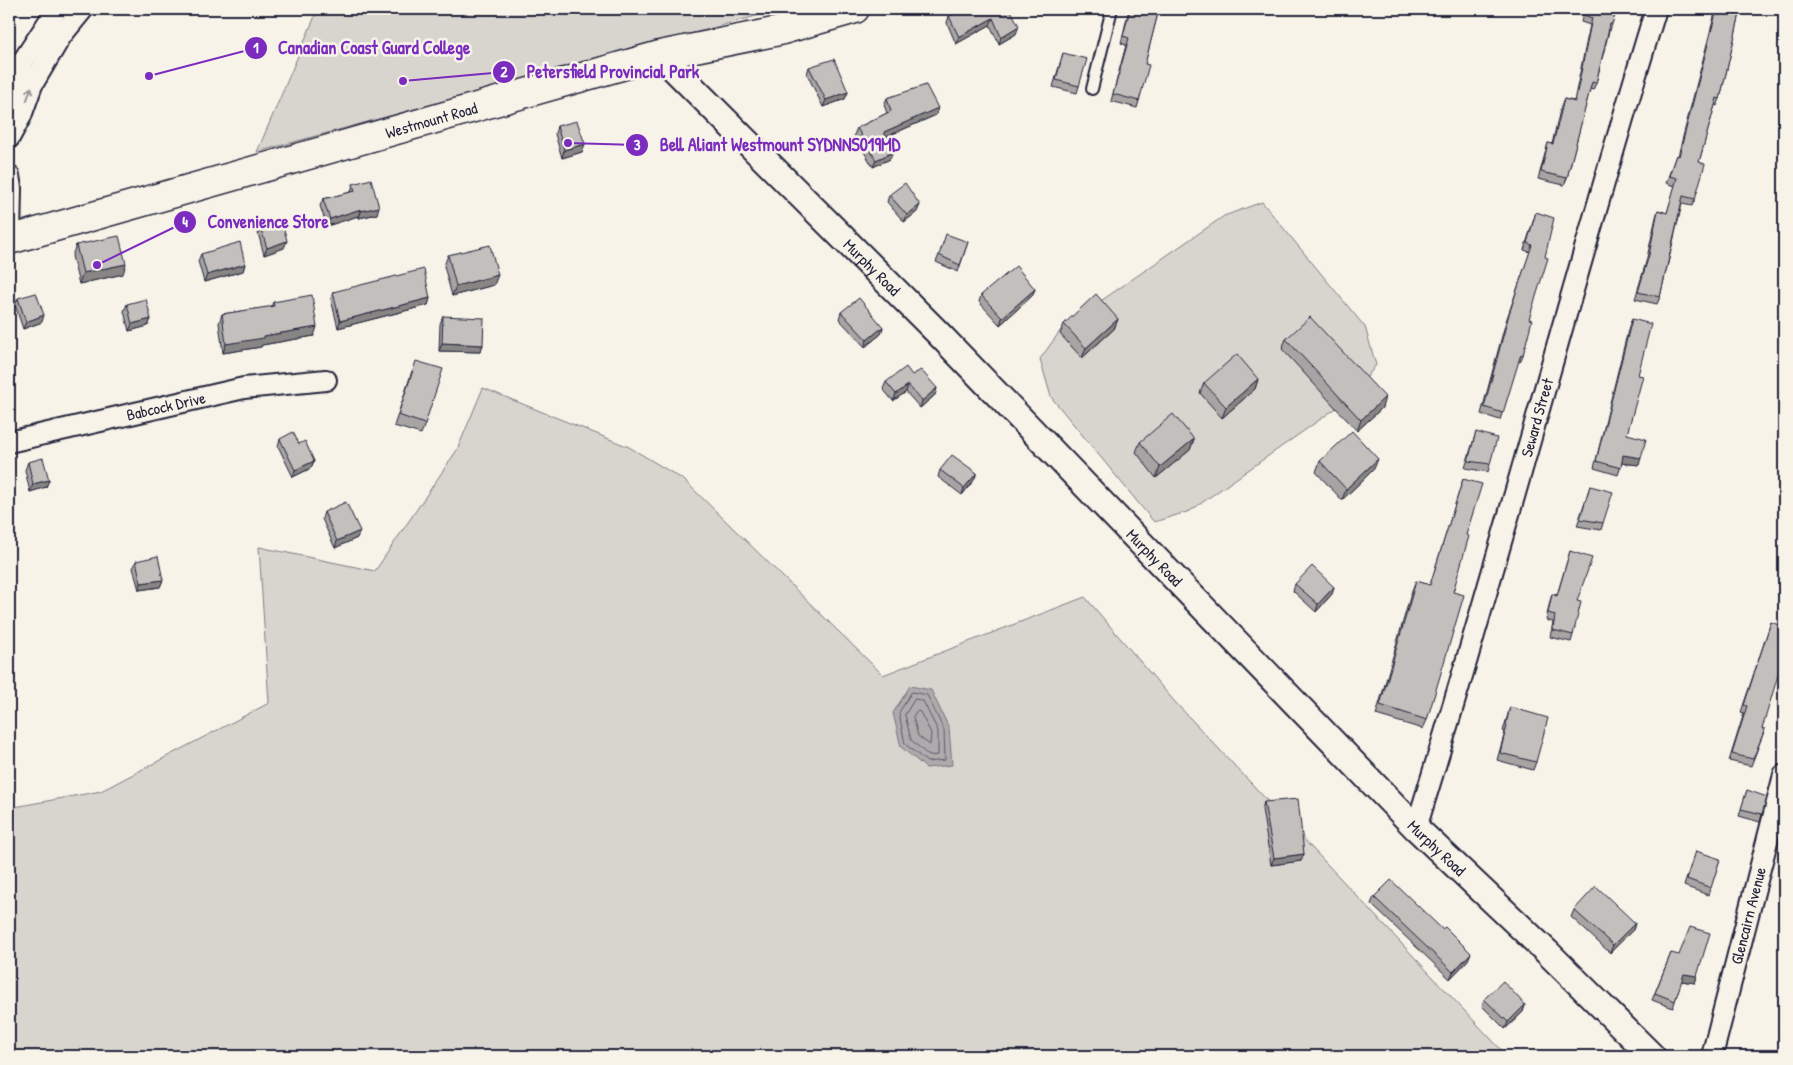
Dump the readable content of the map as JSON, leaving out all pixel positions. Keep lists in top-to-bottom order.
{
  "streets": {
    "main road": ["Westmount Road"],
    "street": [
      "Murphy Road",
      "Babcock Drive",
      "Seward Street",
      "Glencairn Avenue"
    ]
  },
  "crossings": [
    ["Westmount Road", "Murphy Road"],
    ["Murphy Road", "Seward Street"]
  ],
  "places": [
    "Canadian Coast Guard College",
    "Petersfield Provincial Park",
    "Bell Aliant Westmount SYDNNS019MD",
    "Convenience Store"
  ]
}
